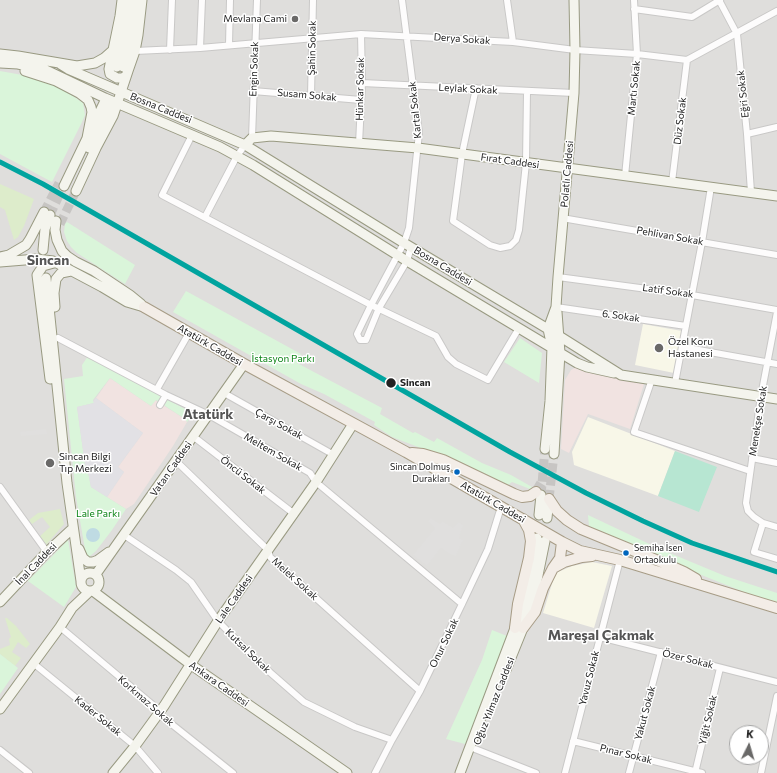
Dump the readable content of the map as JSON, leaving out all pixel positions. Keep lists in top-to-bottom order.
{
  "streets": {
    "main road": [
      "Bosna Caddesi",
      "Fırat Caddesi",
      "Polatlı Caddesi",
      "Atatürk Caddesi",
      "Vatan Caddesi",
      "İnal Caddesi",
      "Lale Caddesi",
      "Ankara Caddesi",
      "Oğuz Yılmaz Caddesi"
    ],
    "street": [
      "Derya Sokak",
      "Şahin Sokak",
      "Engin Sokak",
      "Martı Sokak",
      "Hünkar Sokak",
      "Leylak Sokak",
      "Eğri Sokak",
      "Susam Sokak",
      "Kartal Sokak",
      "Düz Sokak",
      "Pehlivan Sokak",
      "Latif Sokak",
      "6. Sokak",
      "Menekşe Sokak",
      "Çarşı Sokak",
      "Meltem Sokak",
      "Öncü Sokak",
      "Melek Sokak",
      "Onur Sokak",
      "Kutsal Sokak",
      "Özer Sokak",
      "Yavuz Sokak",
      "Korkmaz Sokak",
      "Yakut Sokak",
      "Kader Sokak",
      "Yiğit Sokak",
      "Pınar Sokak"
    ]
  },
  "crossings": [
    ["Derya Sokak", "Şahin Sokak"],
    ["Derya Sokak", "Engin Sokak"],
    ["Derya Sokak", "Martı Sokak"],
    ["Derya Sokak", "Hünkar Sokak"],
    ["Derya Sokak", "Kartal Sokak"],
    ["Derya Sokak", "Düz Sokak"],
    ["Derya Sokak", "Polatlı Caddesi"],
    ["Şahin Sokak", "Susam Sokak"],
    ["Engin Sokak", "Susam Sokak"],
    ["Engin Sokak", "Bosna Caddesi"],
    ["Engin Sokak", "Fırat Caddesi"],
    ["Martı Sokak", "Fırat Caddesi"],
    ["Hünkar Sokak", "Leylak Sokak"],
    ["Hünkar Sokak", "Susam Sokak"],
    ["Hünkar Sokak", "Fırat Caddesi"],
    ["Leylak Sokak", "Kartal Sokak"],
    ["Leylak Sokak", "Polatlı Caddesi"],
    ["Eğri Sokak", "Fırat Caddesi"],
    ["Bosna Caddesi", "Kartal Sokak"],
    ["Bosna Caddesi", "Fırat Caddesi"],
    ["Bosna Caddesi", "Polatlı Caddesi"],
    ["Bosna Caddesi", "Menekşe Sokak"],
    ["Kartal Sokak", "Fırat Caddesi"],
    ["Düz Sokak", "Fırat Caddesi"],
    ["Fırat Caddesi", "Polatlı Caddesi"],
    ["Polatlı Caddesi", "Pehlivan Sokak"],
    ["Polatlı Caddesi", "Latif Sokak"],
    ["Polatlı Caddesi", "6. Sokak"],
    ["Latif Sokak", "Menekşe Sokak"],
    ["Atatürk Caddesi", "Vatan Caddesi"],
    ["Atatürk Caddesi", "Lale Caddesi"],
    ["Atatürk Caddesi", "Onur Sokak"],
    ["Atatürk Caddesi", "Yavuz Sokak"],
    ["Çarşı Sokak", "Vatan Caddesi"],
    ["Çarşı Sokak", "Lale Caddesi"],
    ["Meltem Sokak", "Vatan Caddesi"],
    ["Meltem Sokak", "Lale Caddesi"],
    ["Meltem Sokak", "Onur Sokak"],
    ["Vatan Caddesi", "Öncü Sokak"],
    ["Vatan Caddesi", "Melek Sokak"],
    ["Vatan Caddesi", "Kutsal Sokak"],
    ["Vatan Caddesi", "Ankara Caddesi"],
    ["Öncü Sokak", "Lale Caddesi"],
    ["Melek Sokak", "Lale Caddesi"],
    ["Melek Sokak", "Onur Sokak"],
    ["Lale Caddesi", "Kutsal Sokak"],
    ["Lale Caddesi", "Ankara Caddesi"],
    ["Lale Caddesi", "Korkmaz Sokak"],
    ["Lale Caddesi", "Kader Sokak"],
    ["Onur Sokak", "Kutsal Sokak"],
    ["Özer Sokak", "Yavuz Sokak"],
    ["Özer Sokak", "Yakut Sokak"],
    ["Özer Sokak", "Yiğit Sokak"],
    ["Yavuz Sokak", "Pınar Sokak"],
    ["Yakut Sokak", "Pınar Sokak"],
    ["Yiğit Sokak", "Pınar Sokak"]
  ],
  "districts": ["Sincan", "Atatürk", "Mareşal Çakmak"],
  "parks": ["İstasyon Parkı", "Lale Parkı"],
  "places": [
    "Mevlana Cami",
    "Özel Koru Hastanesi",
    "Sincan",
    "Sincan Bilgi Tıp Merkezi",
    "Sincan Dolmuş Durakları",
    "Semiha İsen Ortaokulu"
  ],
  "north": "top"
}
